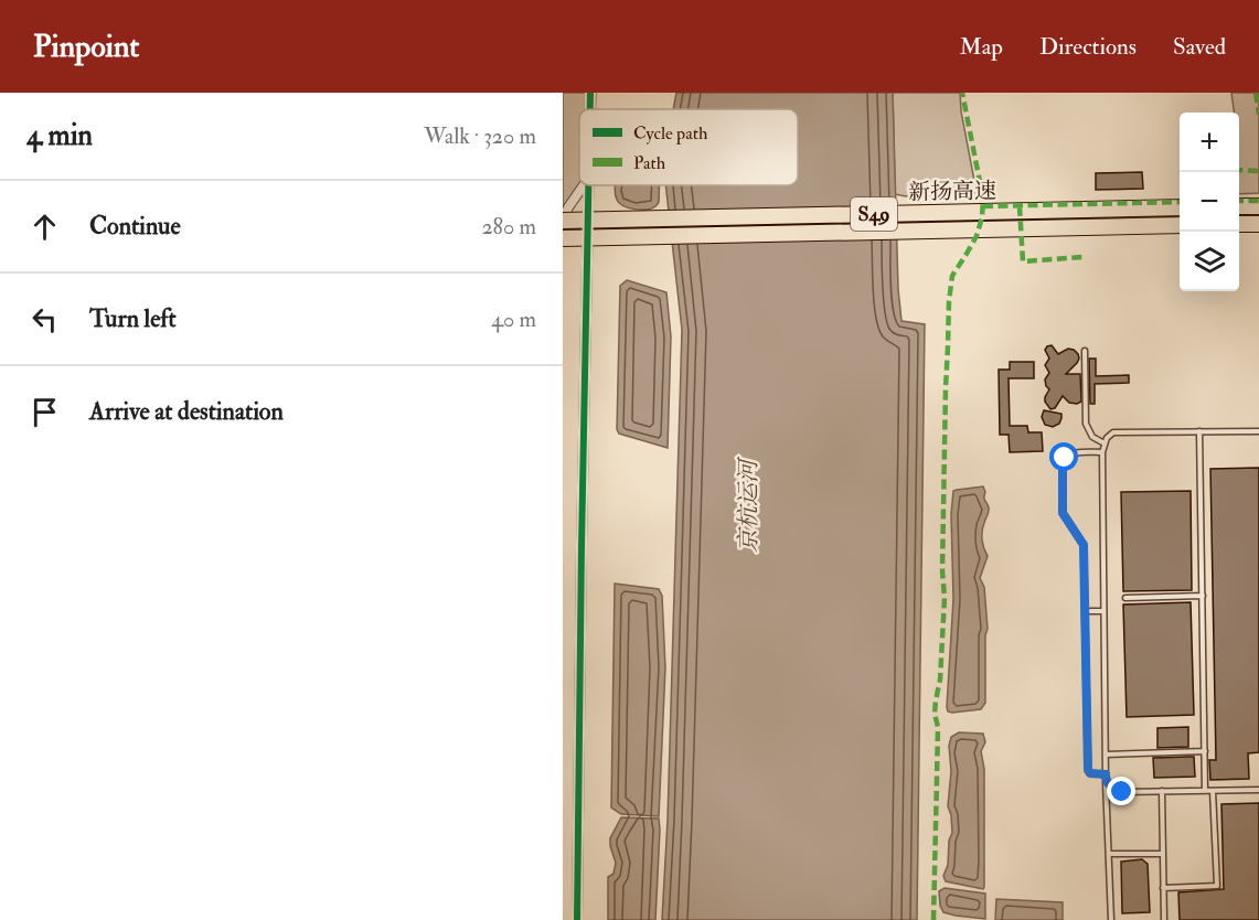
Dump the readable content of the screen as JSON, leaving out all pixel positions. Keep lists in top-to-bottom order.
{
  "streets": {
    "highway": ["新扬高速", "S49"]
  },
  "water": ["京杭运河"],
  "legend": ["Cycle path", "Path"],
  "page": {
    "header": "Pinpoint",
    "nav": ["Map", "Directions", "Saved"],
    "heading": ["4 min", "Walk · 320 m"],
    "map_buttons": ["+", "−"],
    "list": [
      ["Continue", "280 m"],
      ["Turn left", "40 m"],
      "Arrive at destination"
    ]
  }
}
